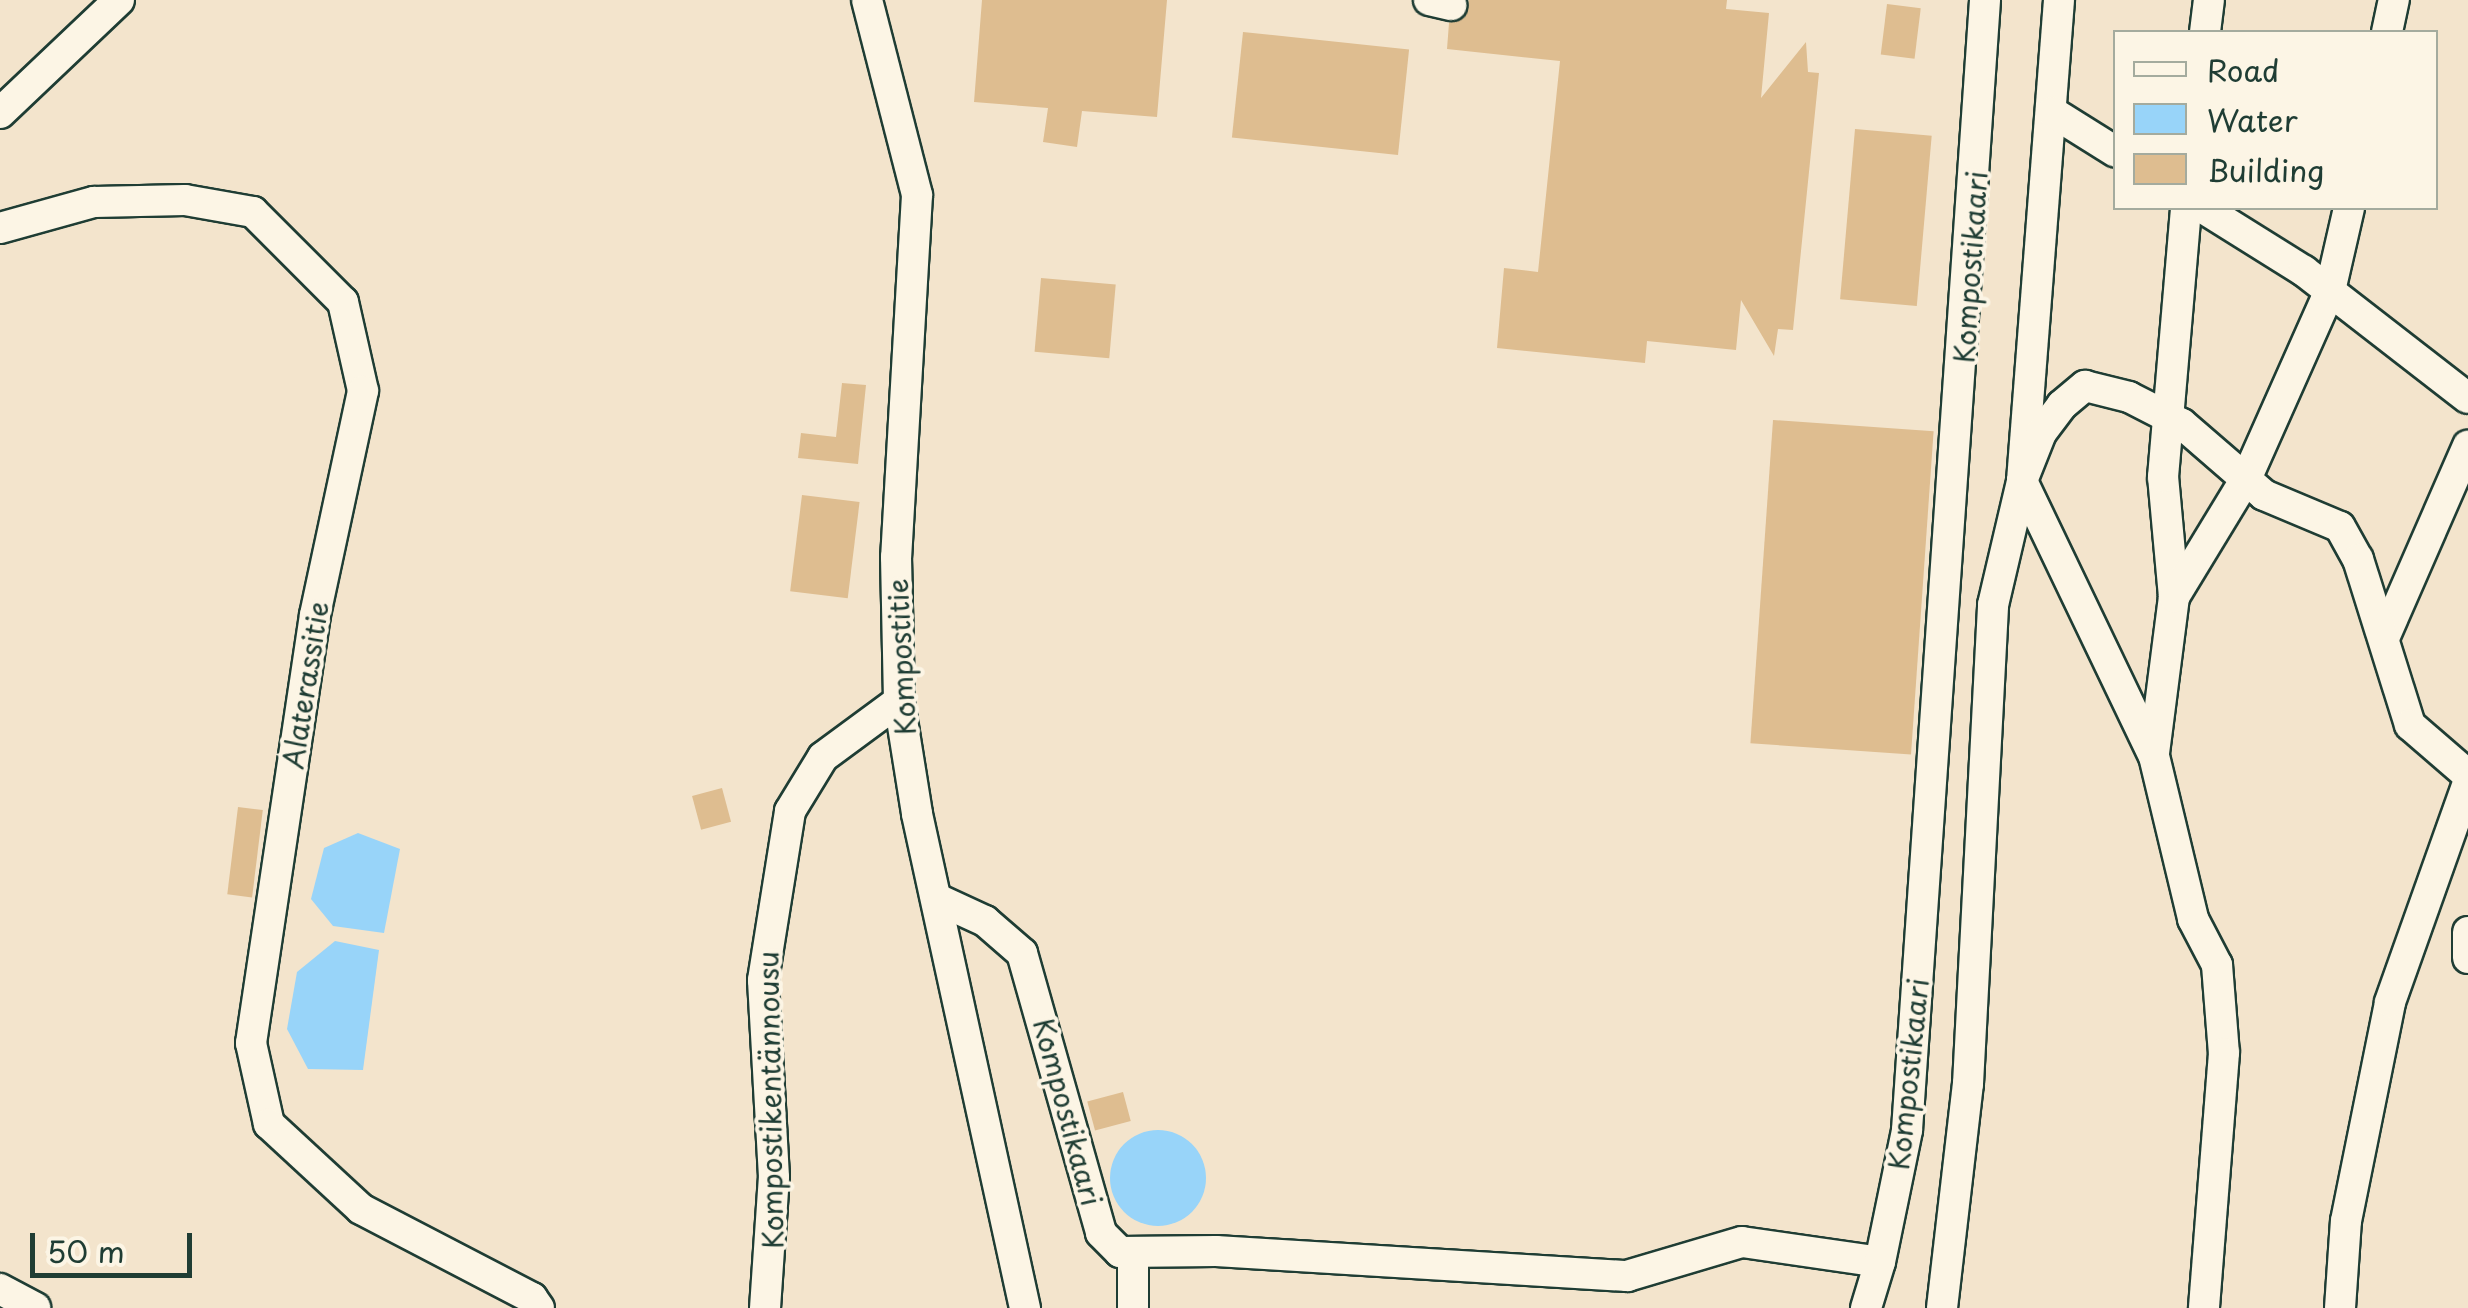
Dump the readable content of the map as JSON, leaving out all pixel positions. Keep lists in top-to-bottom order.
{
  "streets": {
    "street": [
      "Kompostikaari",
      "Kompostitie",
      "Alaterassitie",
      "Kompostikentännousu"
    ]
  },
  "crossings": [
    ["Kompostikaari", "Kompostitie"],
    ["Kompostitie", "Kompostikentännousu"]
  ],
  "legend": ["Road", "Water", "Building"],
  "scale_bar": "50 m"
}
